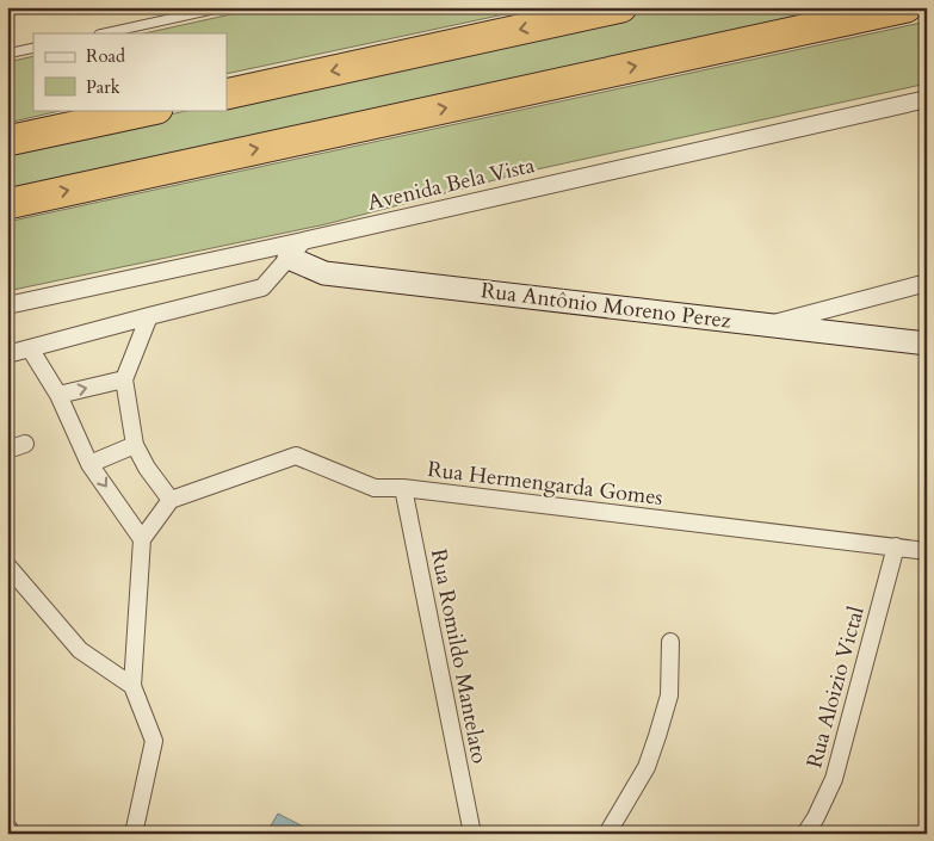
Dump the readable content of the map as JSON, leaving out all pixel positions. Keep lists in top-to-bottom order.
{
  "streets": {
    "street": [
      "Avenida Bela Vista",
      "Rua Antônio Moreno Perez",
      "Rua Hermengarda Gomes",
      "Rua Romildo Mantelato",
      "Rua Aloizio Victal"
    ]
  },
  "crossings": [
    ["Avenida Bela Vista", "Rua Antônio Moreno Perez"],
    ["Rua Hermengarda Gomes", "Rua Romildo Mantelato"],
    ["Rua Hermengarda Gomes", "Rua Aloizio Victal"]
  ],
  "legend": ["Road", "Park"]
}
